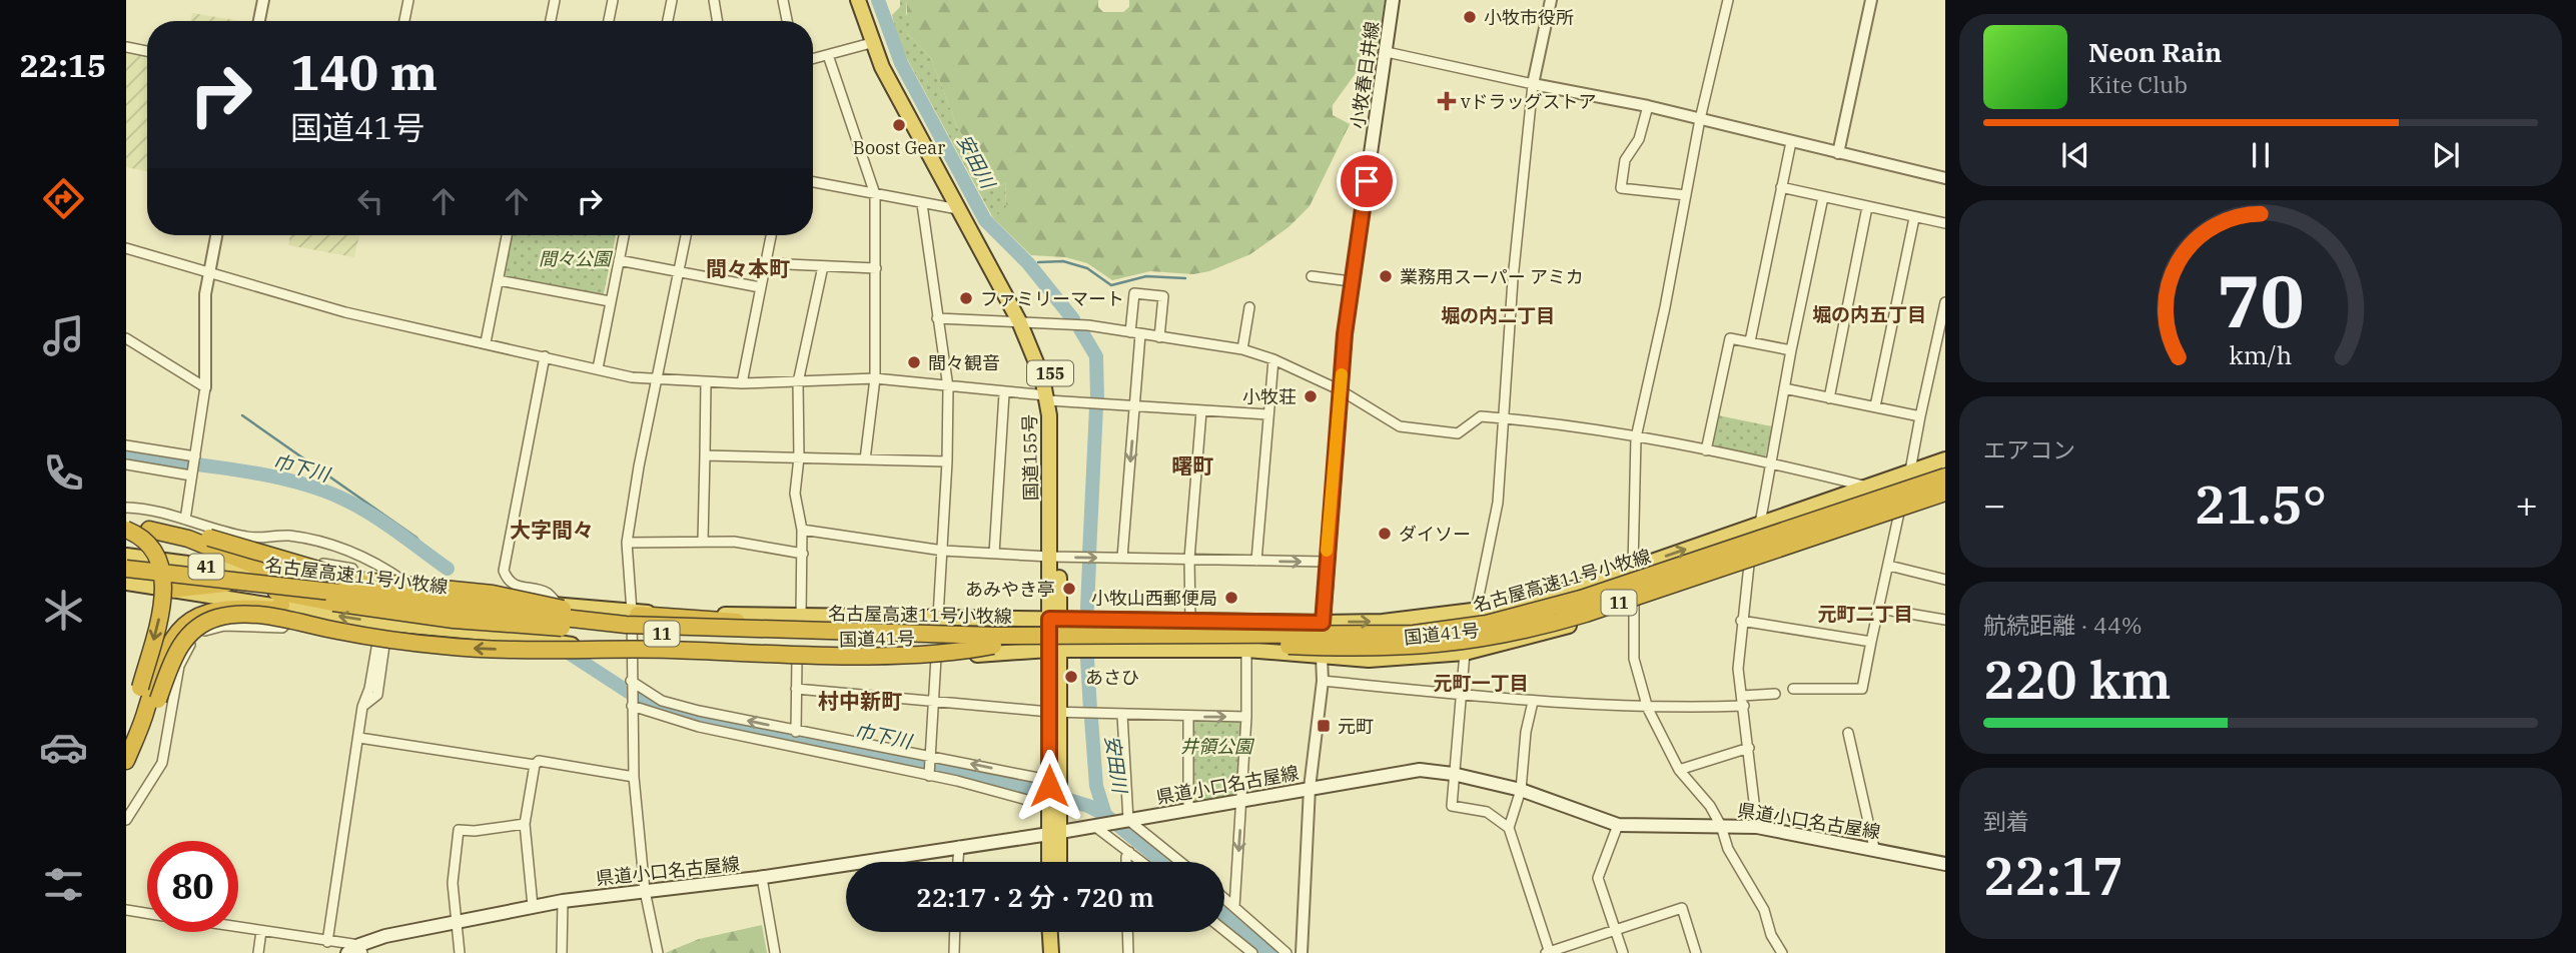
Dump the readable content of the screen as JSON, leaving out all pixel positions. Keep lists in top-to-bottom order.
{
  "streets": {
    "highway": [
      "155",
      "国道155号",
      "41",
      "名古屋高速11号小牧線",
      "11",
      "国道41号"
    ],
    "main road": ["小牧春日井線", "県道小口名古屋線"]
  },
  "crossings": [
    ["小牧春日井線", "国道41号"],
    ["国道155号", "国道41号"],
    ["国道155号", "県道小口名古屋線"],
    ["名古屋高速11号小牧線", "11"],
    ["名古屋高速11号小牧線", "国道41号"],
    ["11", "国道41号"]
  ],
  "districts": [
    "間々本町",
    "堀の内五丁目",
    "堀の内二丁目",
    "曙町",
    "大字間々",
    "元町二丁目",
    "元町一丁目",
    "村中新町"
  ],
  "water": ["安田川", "巾下川"],
  "parks": ["間々公園", "井領公園"],
  "places": {
    "other": [
      "小牧市役所",
      "Boost Gear",
      "業務用スーパー アミカ",
      "ファミリーマート",
      "間々観音",
      "小牧荘",
      "ダイソー",
      "あみやき亭",
      "小牧山西郵便局",
      "あさひ"
    ],
    "health": ["vドラッグストア"],
    "transit": ["元町"]
  },
  "page": {
    "tabs": "22:15",
    "turn": ["140 m", "国道41号"],
    "song": ["Neon Rain", "Kite Club"],
    "tile": [
      "エアコン",
      ["航続距離 · 44%", "220 km"],
      ["到着", "22:17"]
    ],
    "heat": ["−", "21.5°", "+"],
    "limit": "80",
    "trip": "22:17 · 2 分 · 720 m",
    "gauge": ["70", "km/h"]
  }
}
